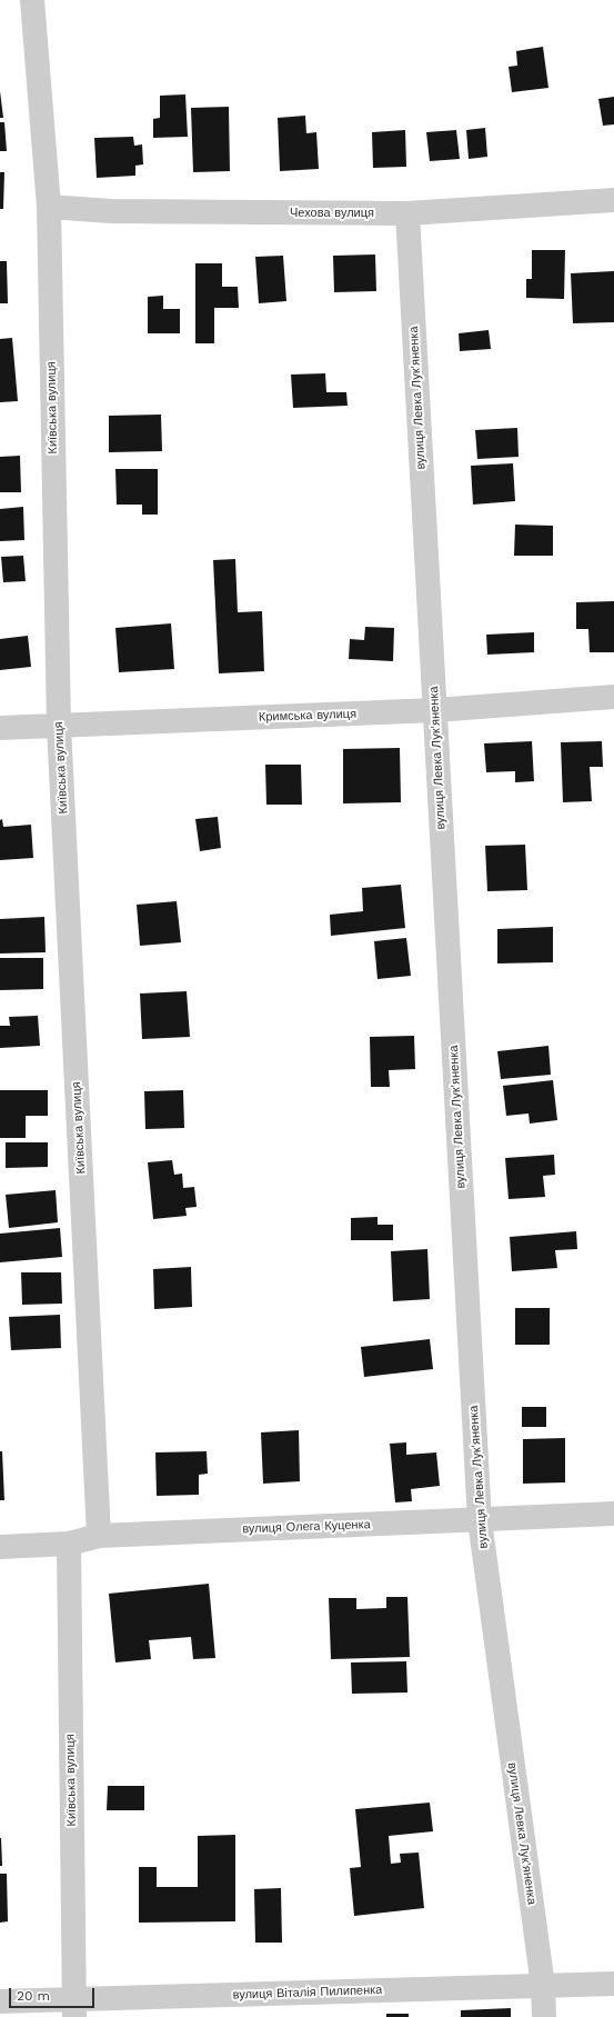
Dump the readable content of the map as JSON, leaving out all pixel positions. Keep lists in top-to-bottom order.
{
  "streets": {
    "street": [
      "Чехова вулиця",
      "вулиця Левка Лук'яненка",
      "Київська вулиця",
      "Кримська вулиця",
      "вулиця Олега Куценка",
      "вулиця Віталія Пилипенка"
    ]
  },
  "crossings": [
    ["Чехова вулиця", "вулиця Левка Лук'яненка"],
    ["Чехова вулиця", "Київська вулиця"],
    ["вулиця Левка Лук'яненка", "Кримська вулиця"],
    ["вулиця Левка Лук'яненка", "вулиця Олега Куценка"],
    ["вулиця Левка Лук'яненка", "вулиця Віталія Пилипенка"],
    ["Київська вулиця", "Кримська вулиця"],
    ["Київська вулиця", "вулиця Олега Куценка"],
    ["Київська вулиця", "вулиця Віталія Пилипенка"]
  ],
  "scale_bar": "20 m"
}
